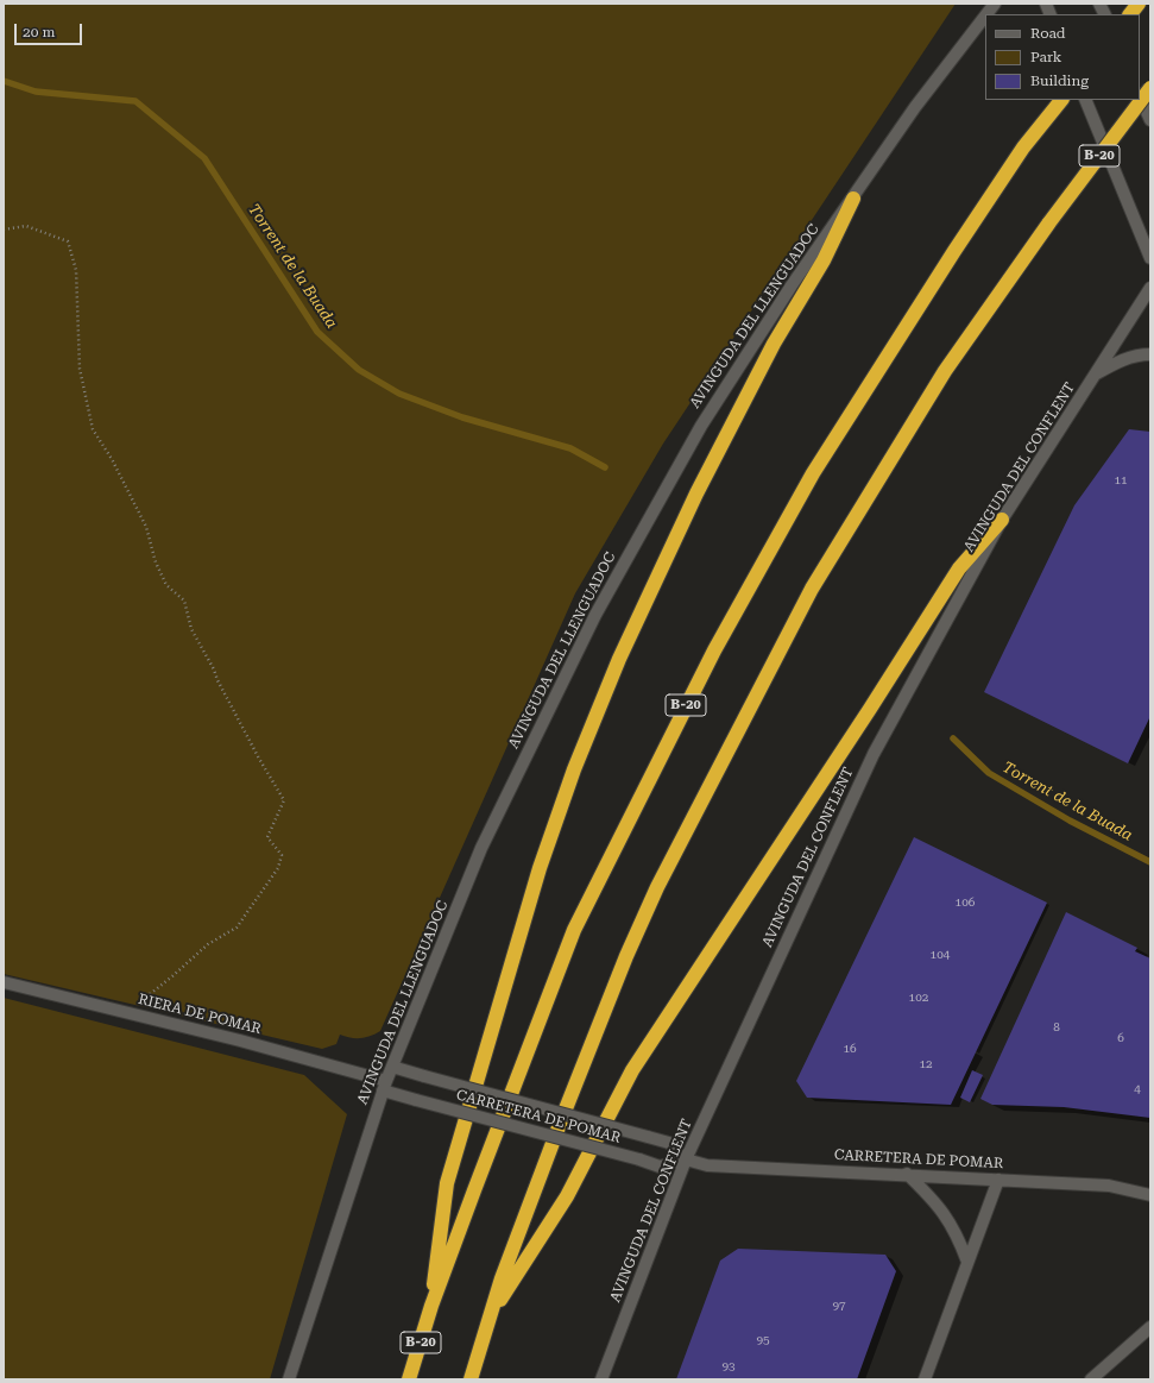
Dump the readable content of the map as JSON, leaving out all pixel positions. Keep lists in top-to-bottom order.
{
  "streets": {
    "highway": ["B-20"],
    "street": [
      "AVINGUDA DEL LLENGUADOC",
      "AVINGUDA DEL CONFLENT",
      "RIERA DE POMAR",
      "CARRETERA DE POMAR"
    ]
  },
  "crossings": [
    ["AVINGUDA DEL LLENGUADOC", "RIERA DE POMAR"],
    ["AVINGUDA DEL LLENGUADOC", "CARRETERA DE POMAR"],
    ["AVINGUDA DEL CONFLENT", "CARRETERA DE POMAR"],
    ["RIERA DE POMAR", "CARRETERA DE POMAR"]
  ],
  "water": ["Torrent de la Buada"],
  "house_numbers": [
    "11",
    "106",
    "104",
    "102",
    "8",
    "6",
    "16",
    "12",
    "4",
    "97",
    "95",
    "93"
  ],
  "legend": ["Road", "Park", "Building"],
  "scale_bar": "20 m"
}
